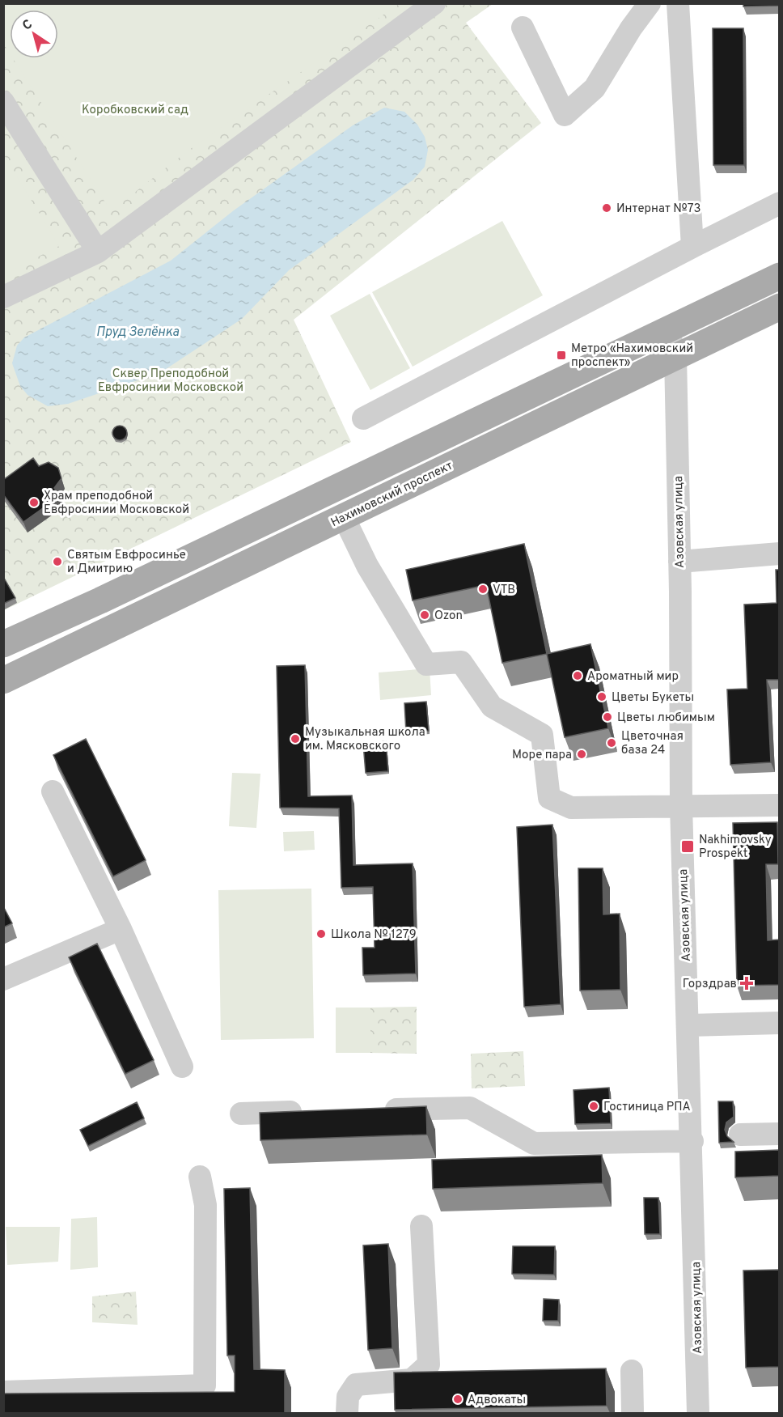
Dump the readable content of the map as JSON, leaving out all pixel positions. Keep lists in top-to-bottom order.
{
  "streets": {
    "main road": ["Нахимовский проспект"],
    "street": ["Азовская улица"]
  },
  "crossings": [
    ["Нахимовский проспект", "Азовская улица"]
  ],
  "water": ["Пруд Зелёнка"],
  "parks": ["Коробковский сад", "Сквер Преподобной Евфросинии Московской"],
  "places": {
    "other": [
      "Интернат №73",
      "Храм преподобной Евфросинии Московской",
      "Святым Евфросинье и Дмитрию",
      "VTB",
      "Ozon",
      "Ароматный мир",
      "Цветы Букеты",
      "Цветы любимым",
      "Музыкальная школа им. Мясковского",
      "Цветочная база 24",
      "Море пара",
      "Школа № 1279",
      "Гостиница РПА",
      "Адвокаты"
    ],
    "transit": ["Метро «Нахимовский проспект»", "Nakhimovsky Prospekt"],
    "health": ["Горздрав"]
  },
  "north": "top left"
}
